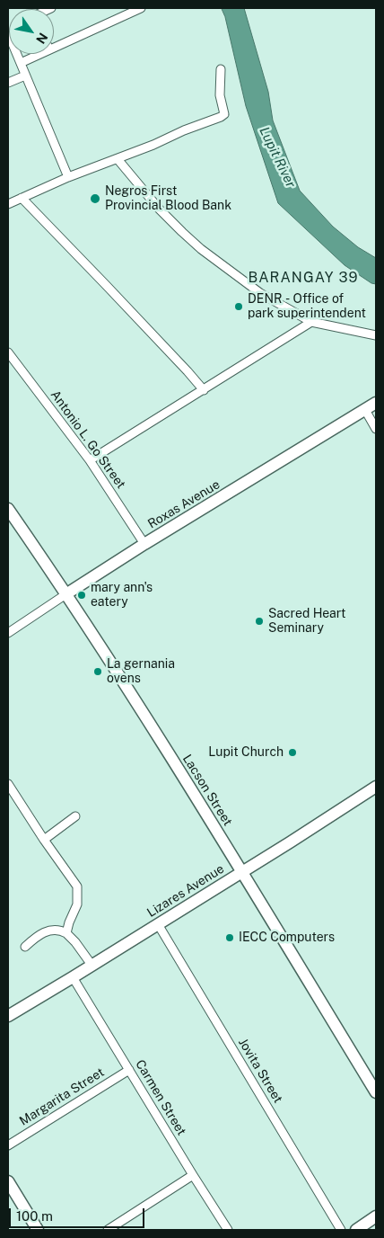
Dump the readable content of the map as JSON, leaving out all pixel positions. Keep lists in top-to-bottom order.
{
  "streets": {
    "street": [
      "Antonio L. Go Street",
      "Roxas Avenue",
      "Lacson Street",
      "Lizares Avenue",
      "Jovita Street",
      "Margarita Street",
      "Carmen Street"
    ]
  },
  "crossings": [
    ["Antonio L. Go Street", "Roxas Avenue"],
    ["Roxas Avenue", "Lacson Street"],
    ["Lacson Street", "Lizares Avenue"],
    ["Lizares Avenue", "Jovita Street"],
    ["Lizares Avenue", "Carmen Street"],
    ["Margarita Street", "Carmen Street"]
  ],
  "districts": ["BARANGAY 39"],
  "water": ["Lupit River"],
  "places": [
    "Negros First Provincial Blood Bank",
    "DENR - Office of park superintendent",
    "mary ann's eatery",
    "Sacred Heart Seminary",
    "La gernania ovens",
    "Lupit Church",
    "IECC Computers"
  ],
  "scale_bar": "100 m",
  "north": "bottom right"
}
